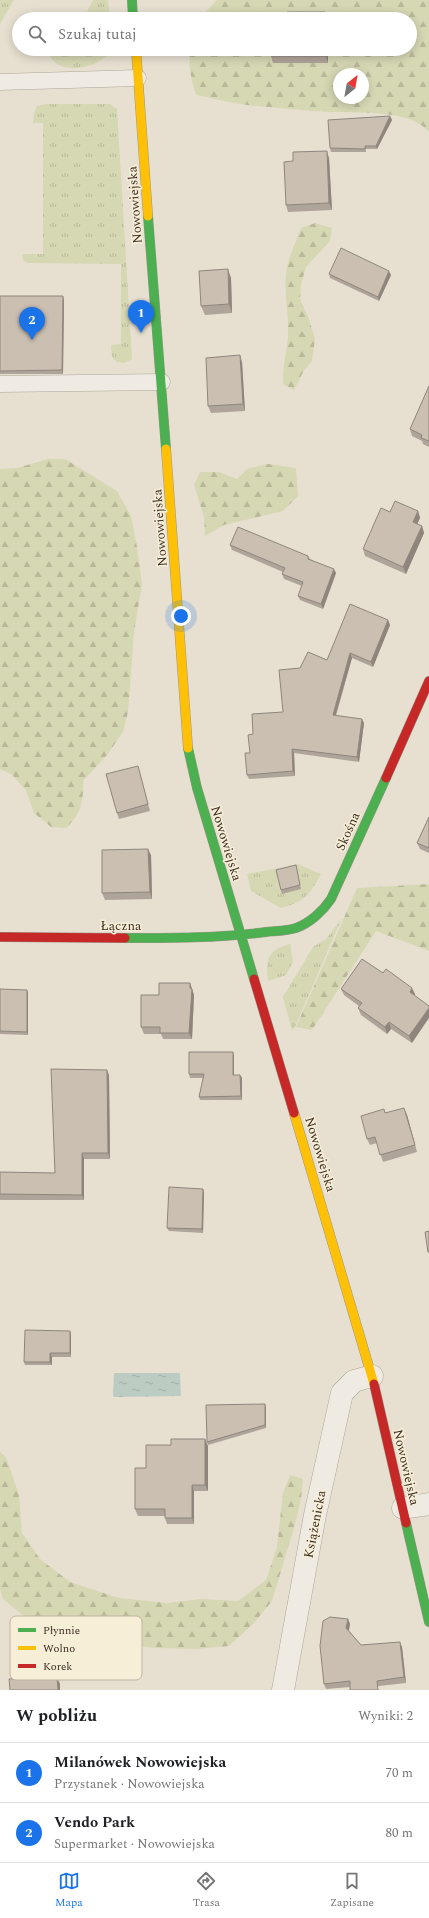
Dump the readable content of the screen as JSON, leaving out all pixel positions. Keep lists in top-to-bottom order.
{
  "streets": {
    "street": [
      "Nowowiejska",
      "Skośna",
      "Łączna",
      "Książenicka"
    ]
  },
  "crossings": [
    ["Nowowiejska", "Skośna"],
    ["Nowowiejska", "Łączna"],
    ["Nowowiejska", "Książenicka"],
    ["Skośna", "Łączna"]
  ],
  "legend": ["Płynnie", "Wolno", "Korek"],
  "north": "top right",
  "page": {
    "search": "Szukaj tutaj",
    "pins": ["1", "2"],
    "heading": ["W pobliżu", "Wyniki: 2"],
    "list": [
      {
        "mark": "1",
        "name": "Milanówek Nowowiejska",
        "note": "Przystanek · Nowowiejska",
        "value": "70 m"
      },
      {
        "mark": "2",
        "name": "Vendo Park",
        "note": "Supermarket · Nowowiejska",
        "value": "80 m"
      }
    ],
    "nav": ["Mapa", "Trasa", "Zapisane"]
  }
}
